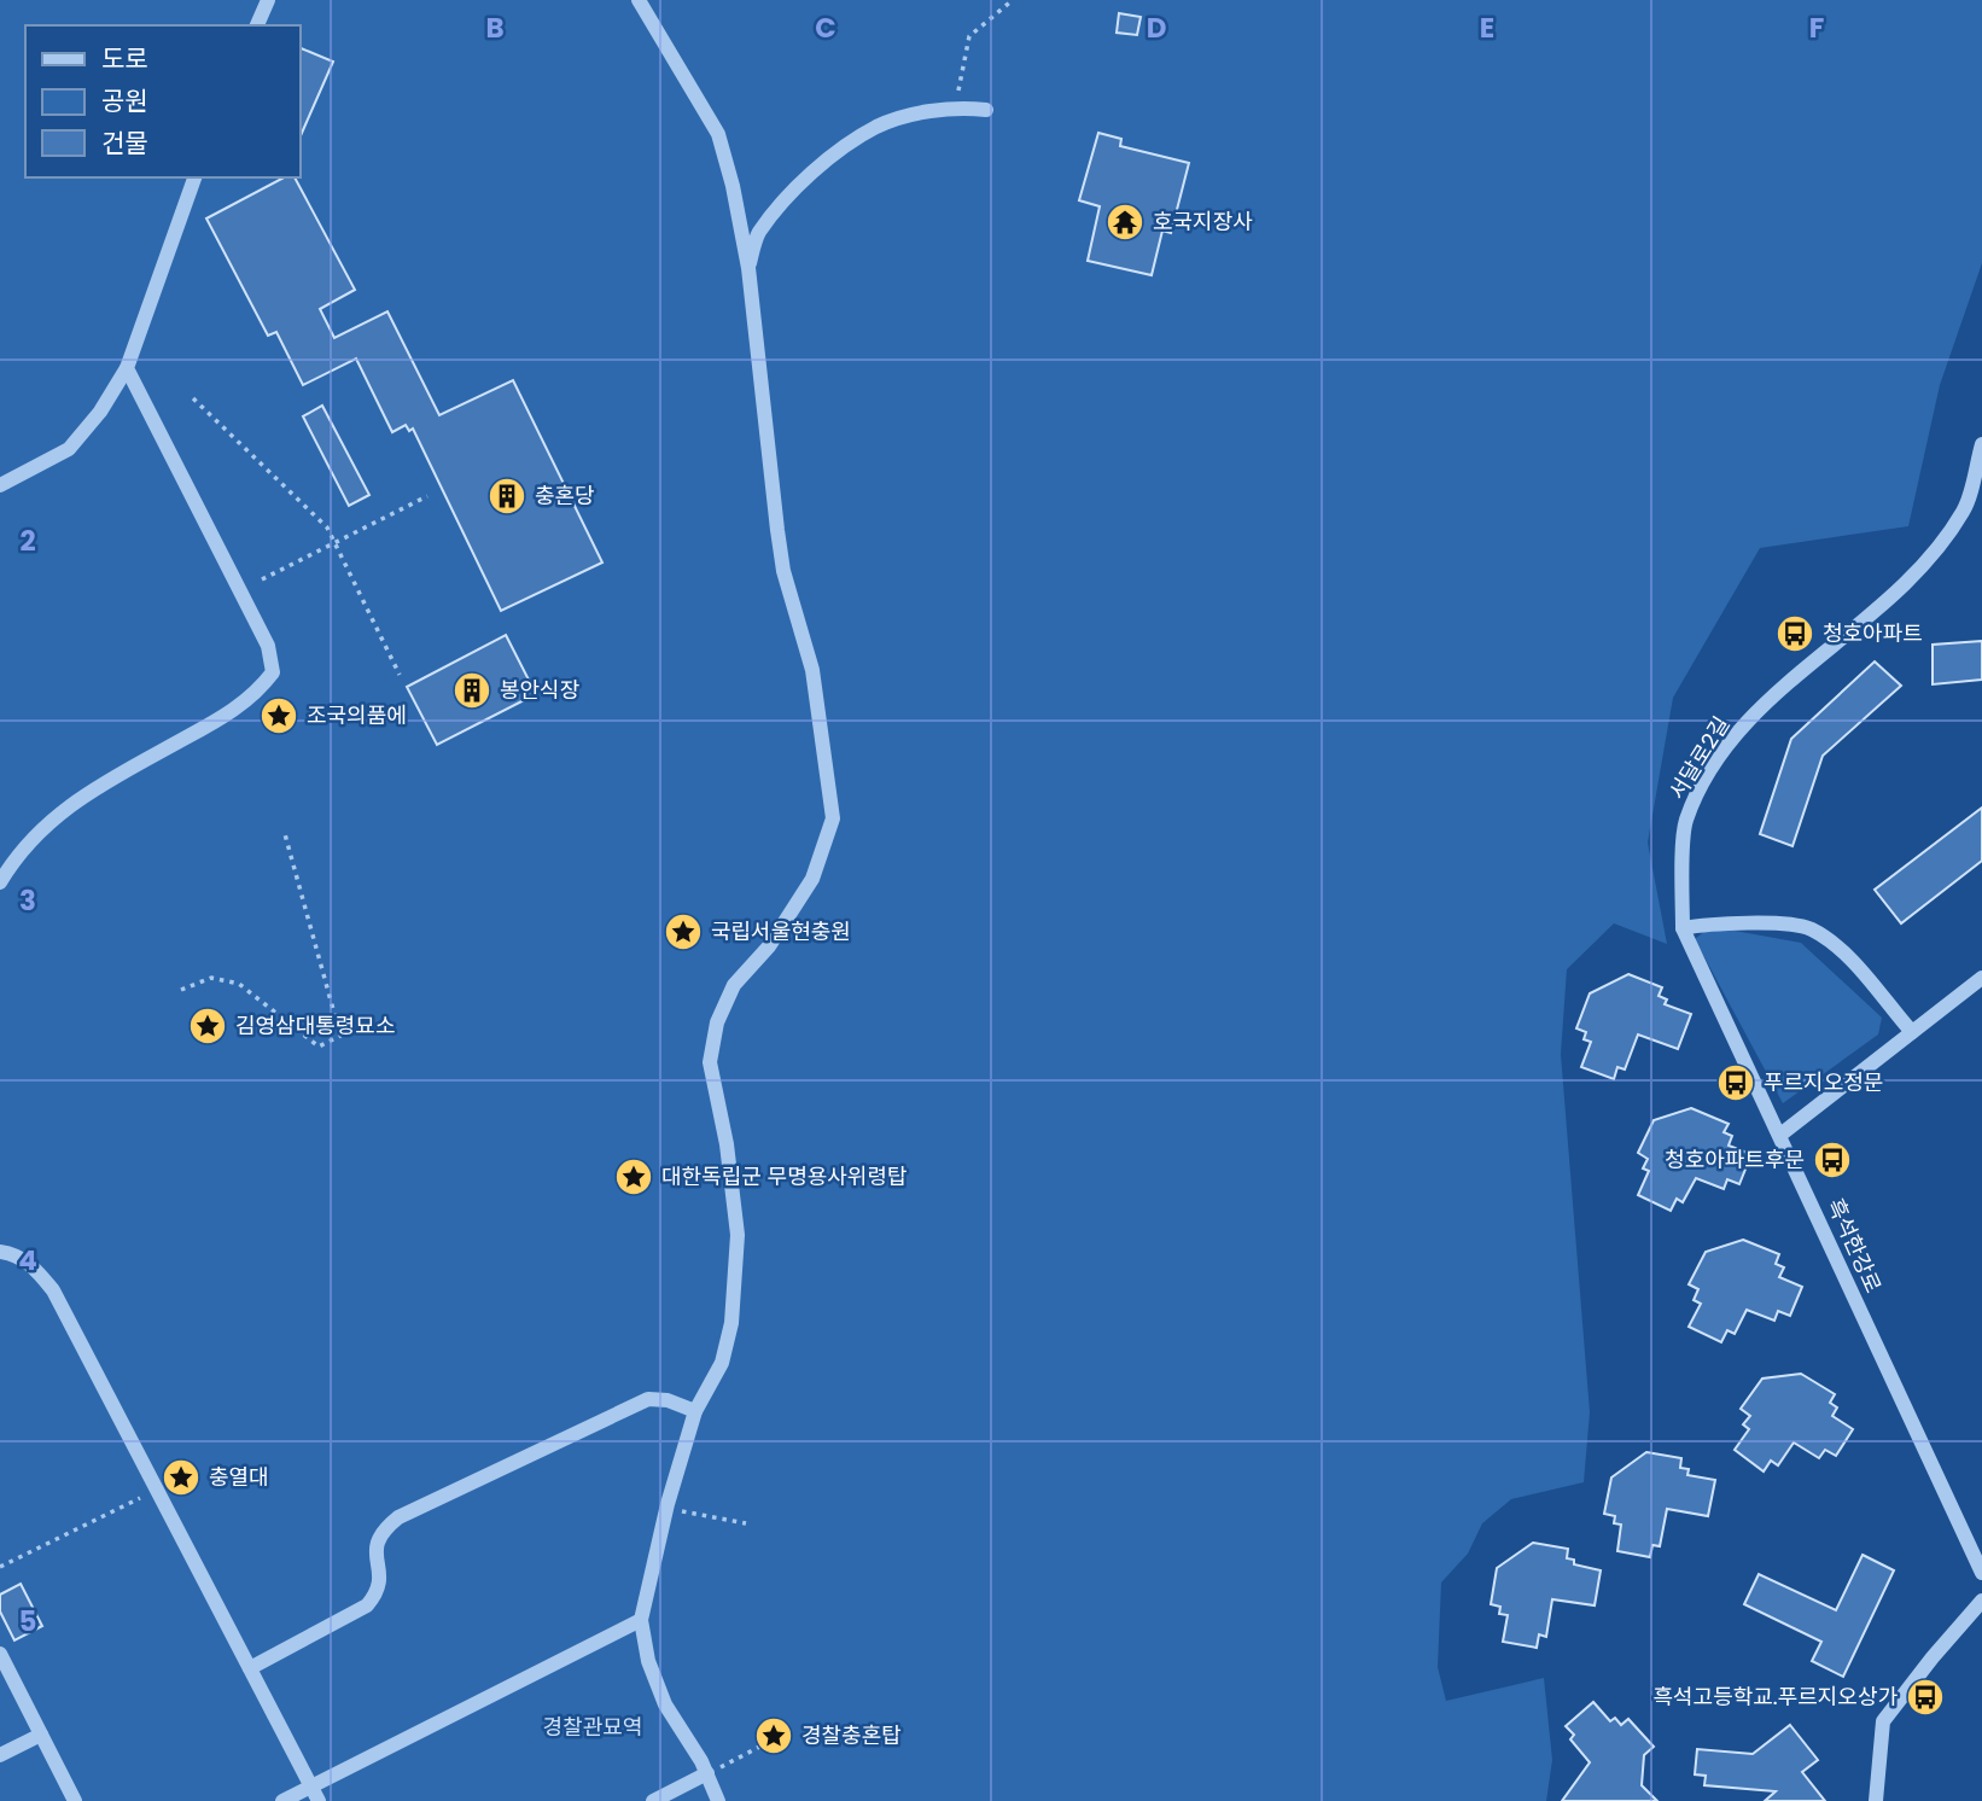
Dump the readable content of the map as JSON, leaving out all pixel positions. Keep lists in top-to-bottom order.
{
  "streets": {
    "street": ["서달로2길", "흑석한강로"]
  },
  "crossings": [
    ["서달로2길", "흑석한강로"]
  ],
  "parks": ["경찰관묘역"],
  "places": {
    "temple": ["호국지장사"],
    "building": ["충혼당", "봉안식장"],
    "bus stop": [
      "청호아파트",
      "푸르지오정문",
      "청호아파트후문",
      "흑석고등학교.푸르지오상가"
    ],
    "place": [
      "조국의품에",
      "국립서울현충원",
      "김영삼대통령묘소",
      "대한독립군 무명용사위령탑",
      "충열대",
      "경찰충혼탑"
    ]
  },
  "legend": ["도로", "공원", "건물"],
  "grid": {
    "columns": [
      "B",
      "C",
      "D",
      "E",
      "F"
    ],
    "rows": [
      "2",
      "3",
      "4",
      "5"
    ]
  }
}
